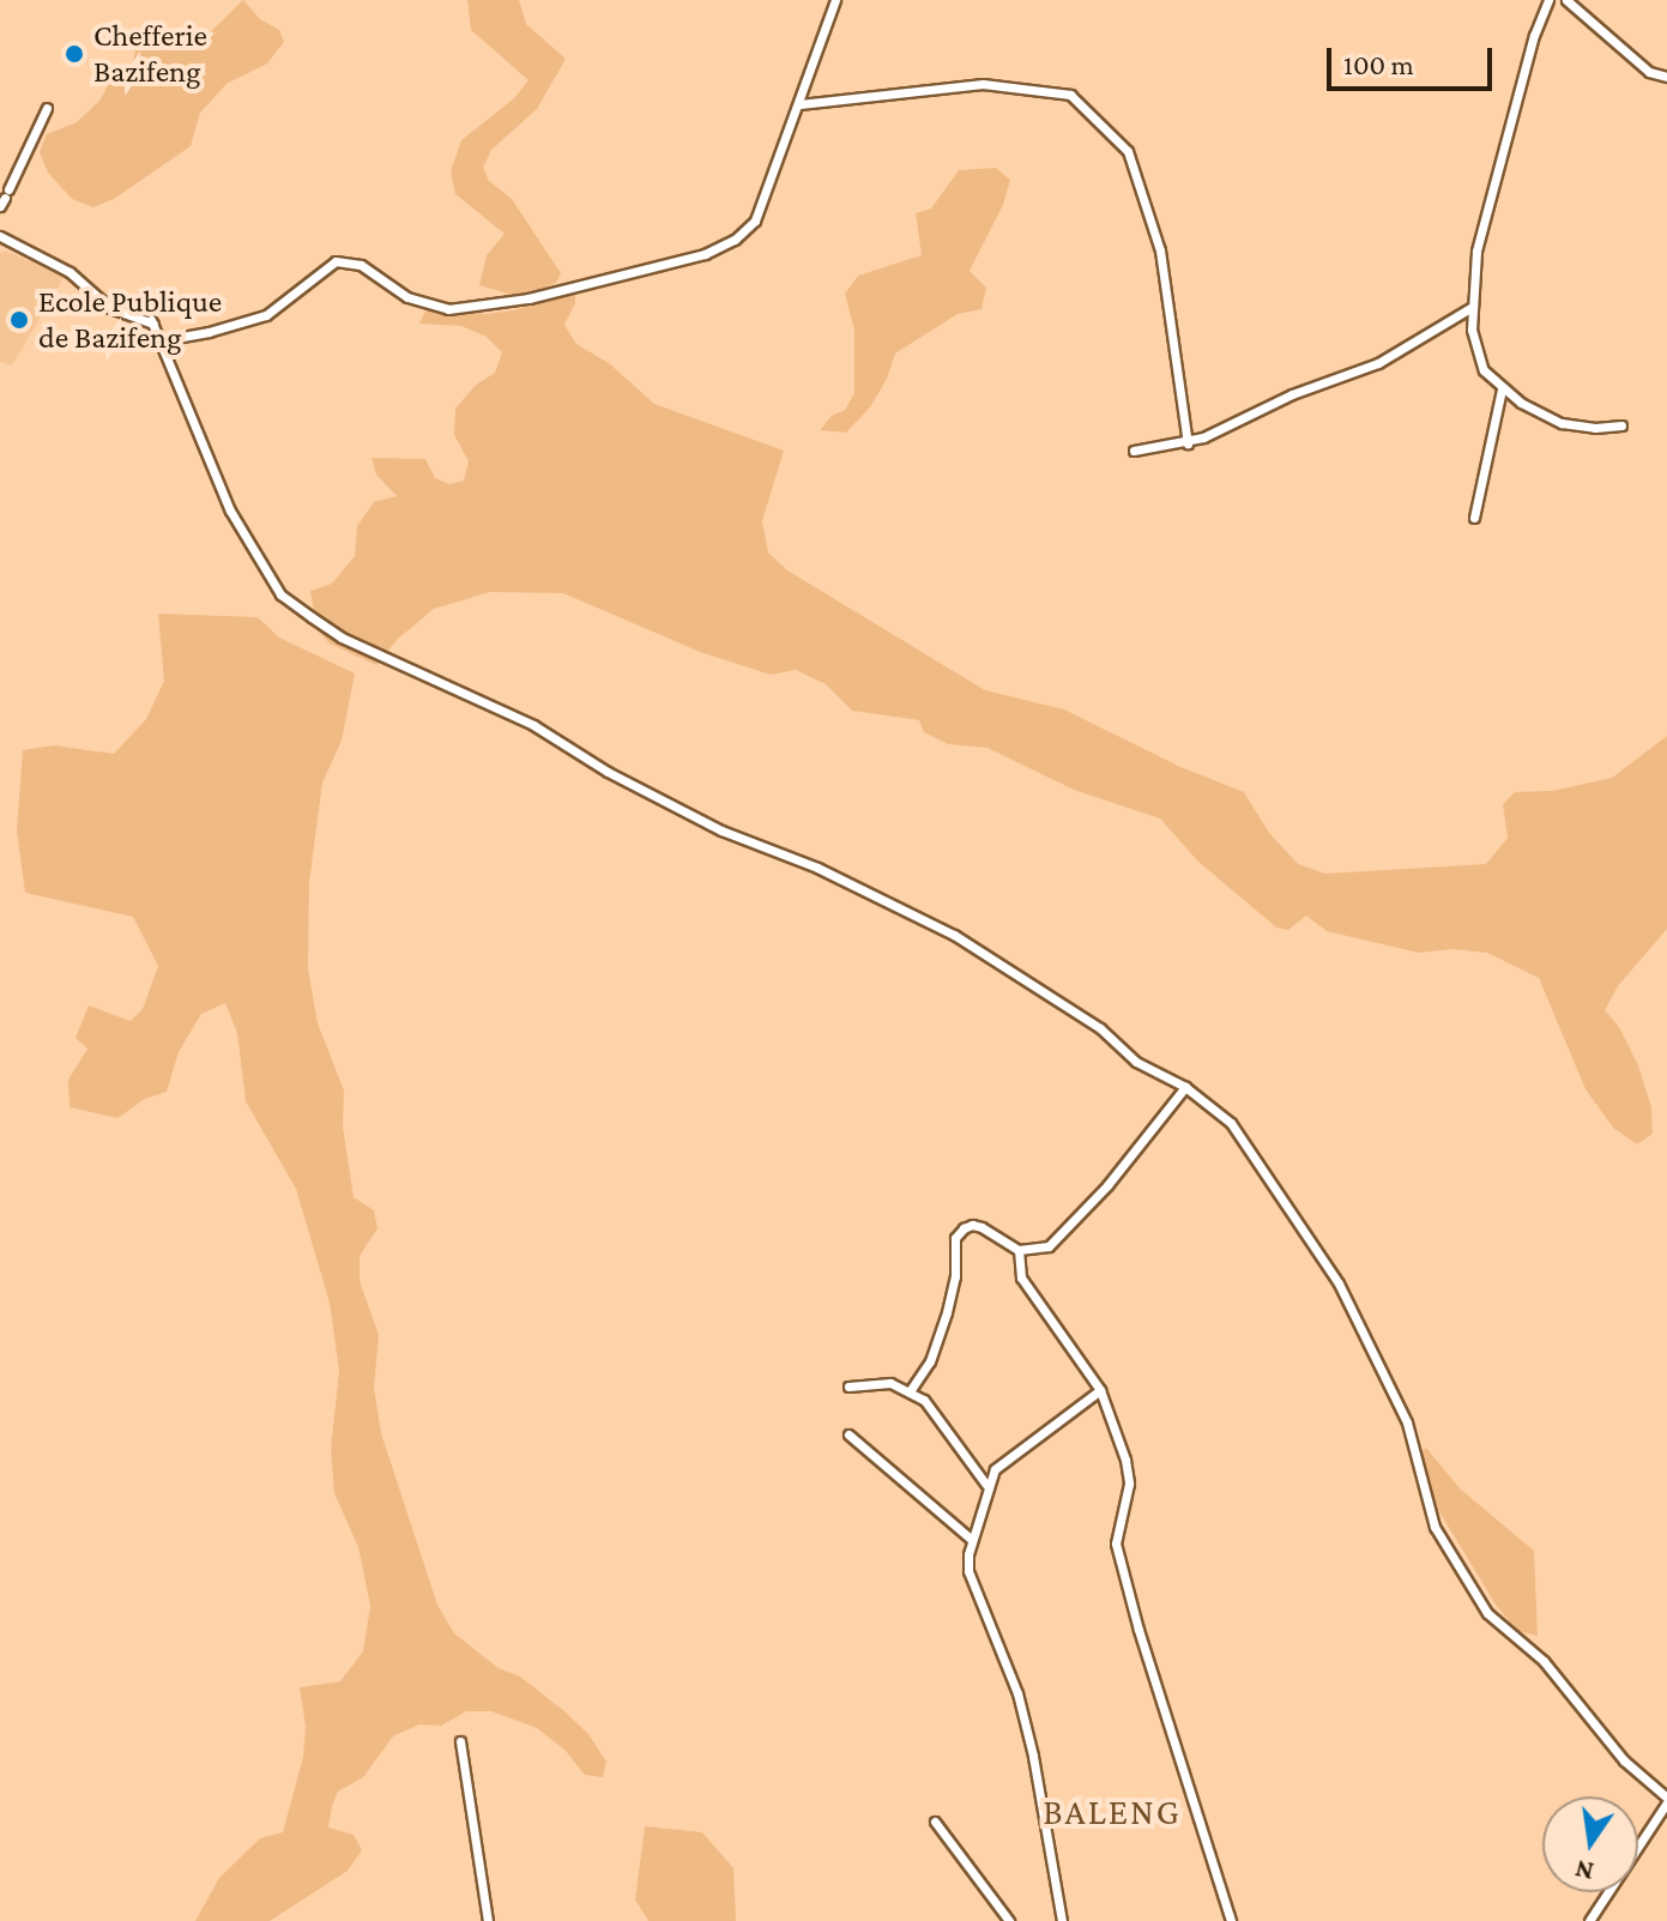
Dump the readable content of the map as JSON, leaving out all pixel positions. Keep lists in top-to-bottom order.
{
  "districts": ["BALENG"],
  "places": ["Chefferie Bazifeng", "Ecole Publique de Bazifeng"],
  "scale_bar": "100 m",
  "north": "bottom"
}
